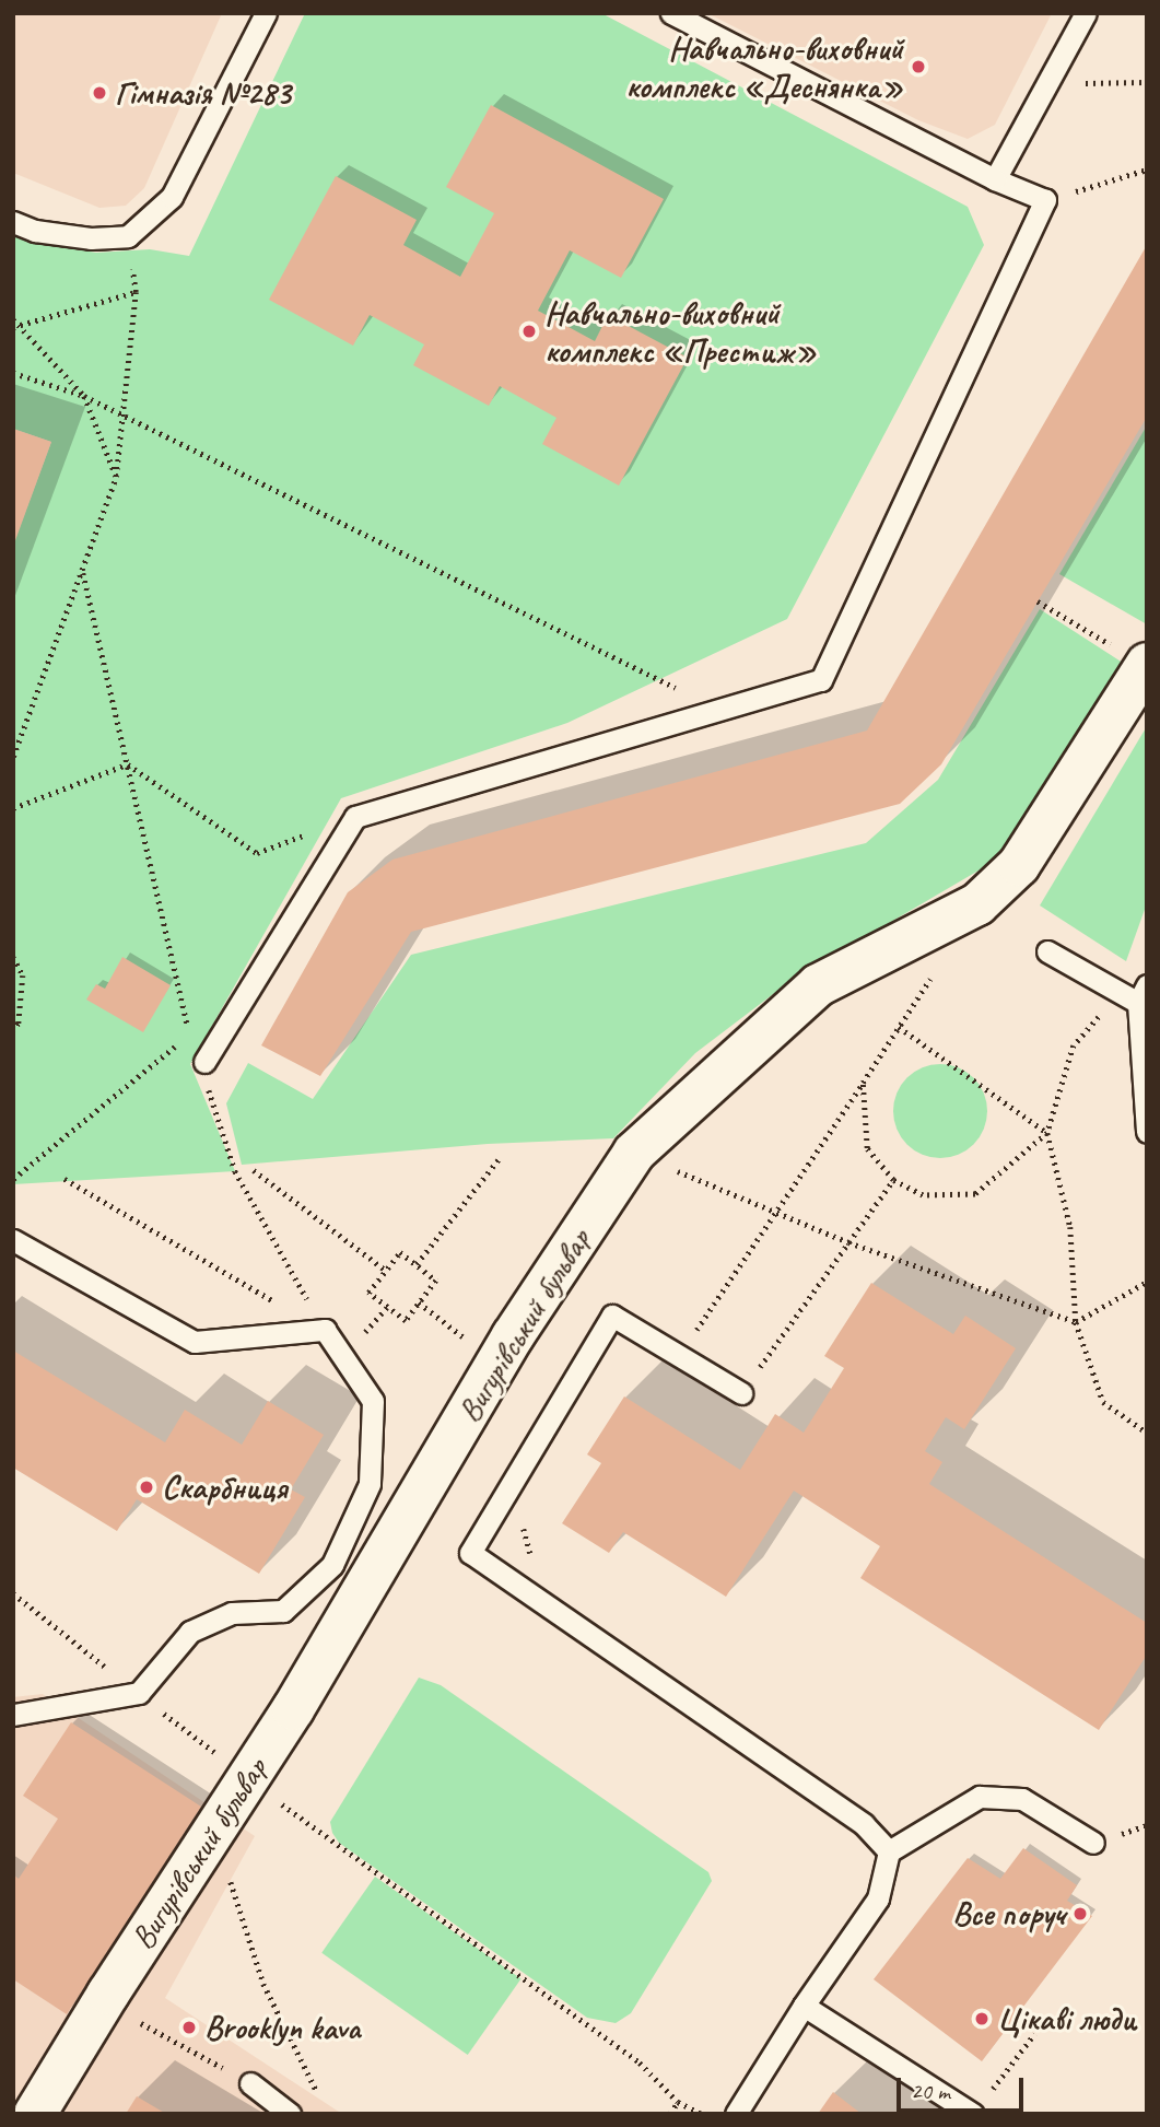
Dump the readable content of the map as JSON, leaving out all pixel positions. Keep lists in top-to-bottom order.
{
  "streets": {
    "street": ["Вигурівський бульвар"]
  },
  "places": [
    "Навчально-виховний комплекс «Деснянка»",
    "Гімназія №283",
    "Навчально-виховний комплекс «Престиж»",
    "Скарбниця",
    "Все поруч",
    "Цікаві люди",
    "Brooklyn kava"
  ],
  "scale_bar": "20 m"
}
